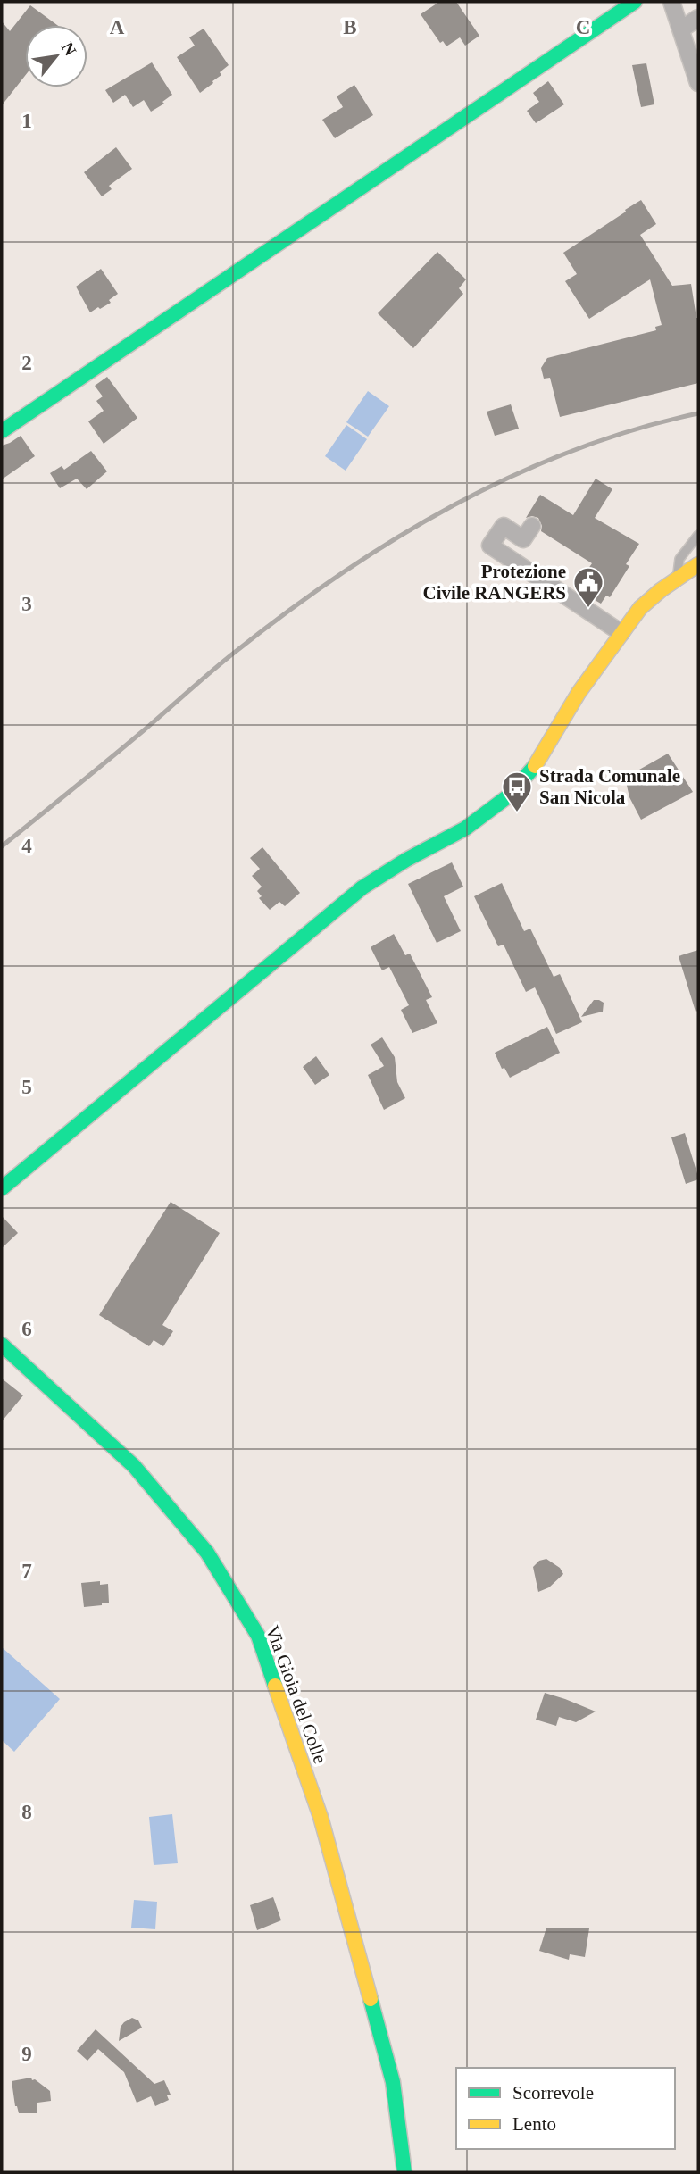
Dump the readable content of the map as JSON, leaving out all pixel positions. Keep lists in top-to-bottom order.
{
  "streets": {
    "street": ["Via Gioia del Colle"]
  },
  "places": {
    "public building": ["Protezione Civile RANGERS"],
    "bus stop": ["Strada Comunale San Nicola"]
  },
  "legend": ["Scorrevole", "Lento"],
  "north": "top right",
  "grid": {
    "columns": ["A", "B", "C"],
    "rows": [
      "1",
      "2",
      "3",
      "4",
      "5",
      "6",
      "7",
      "8",
      "9"
    ]
  }
}
